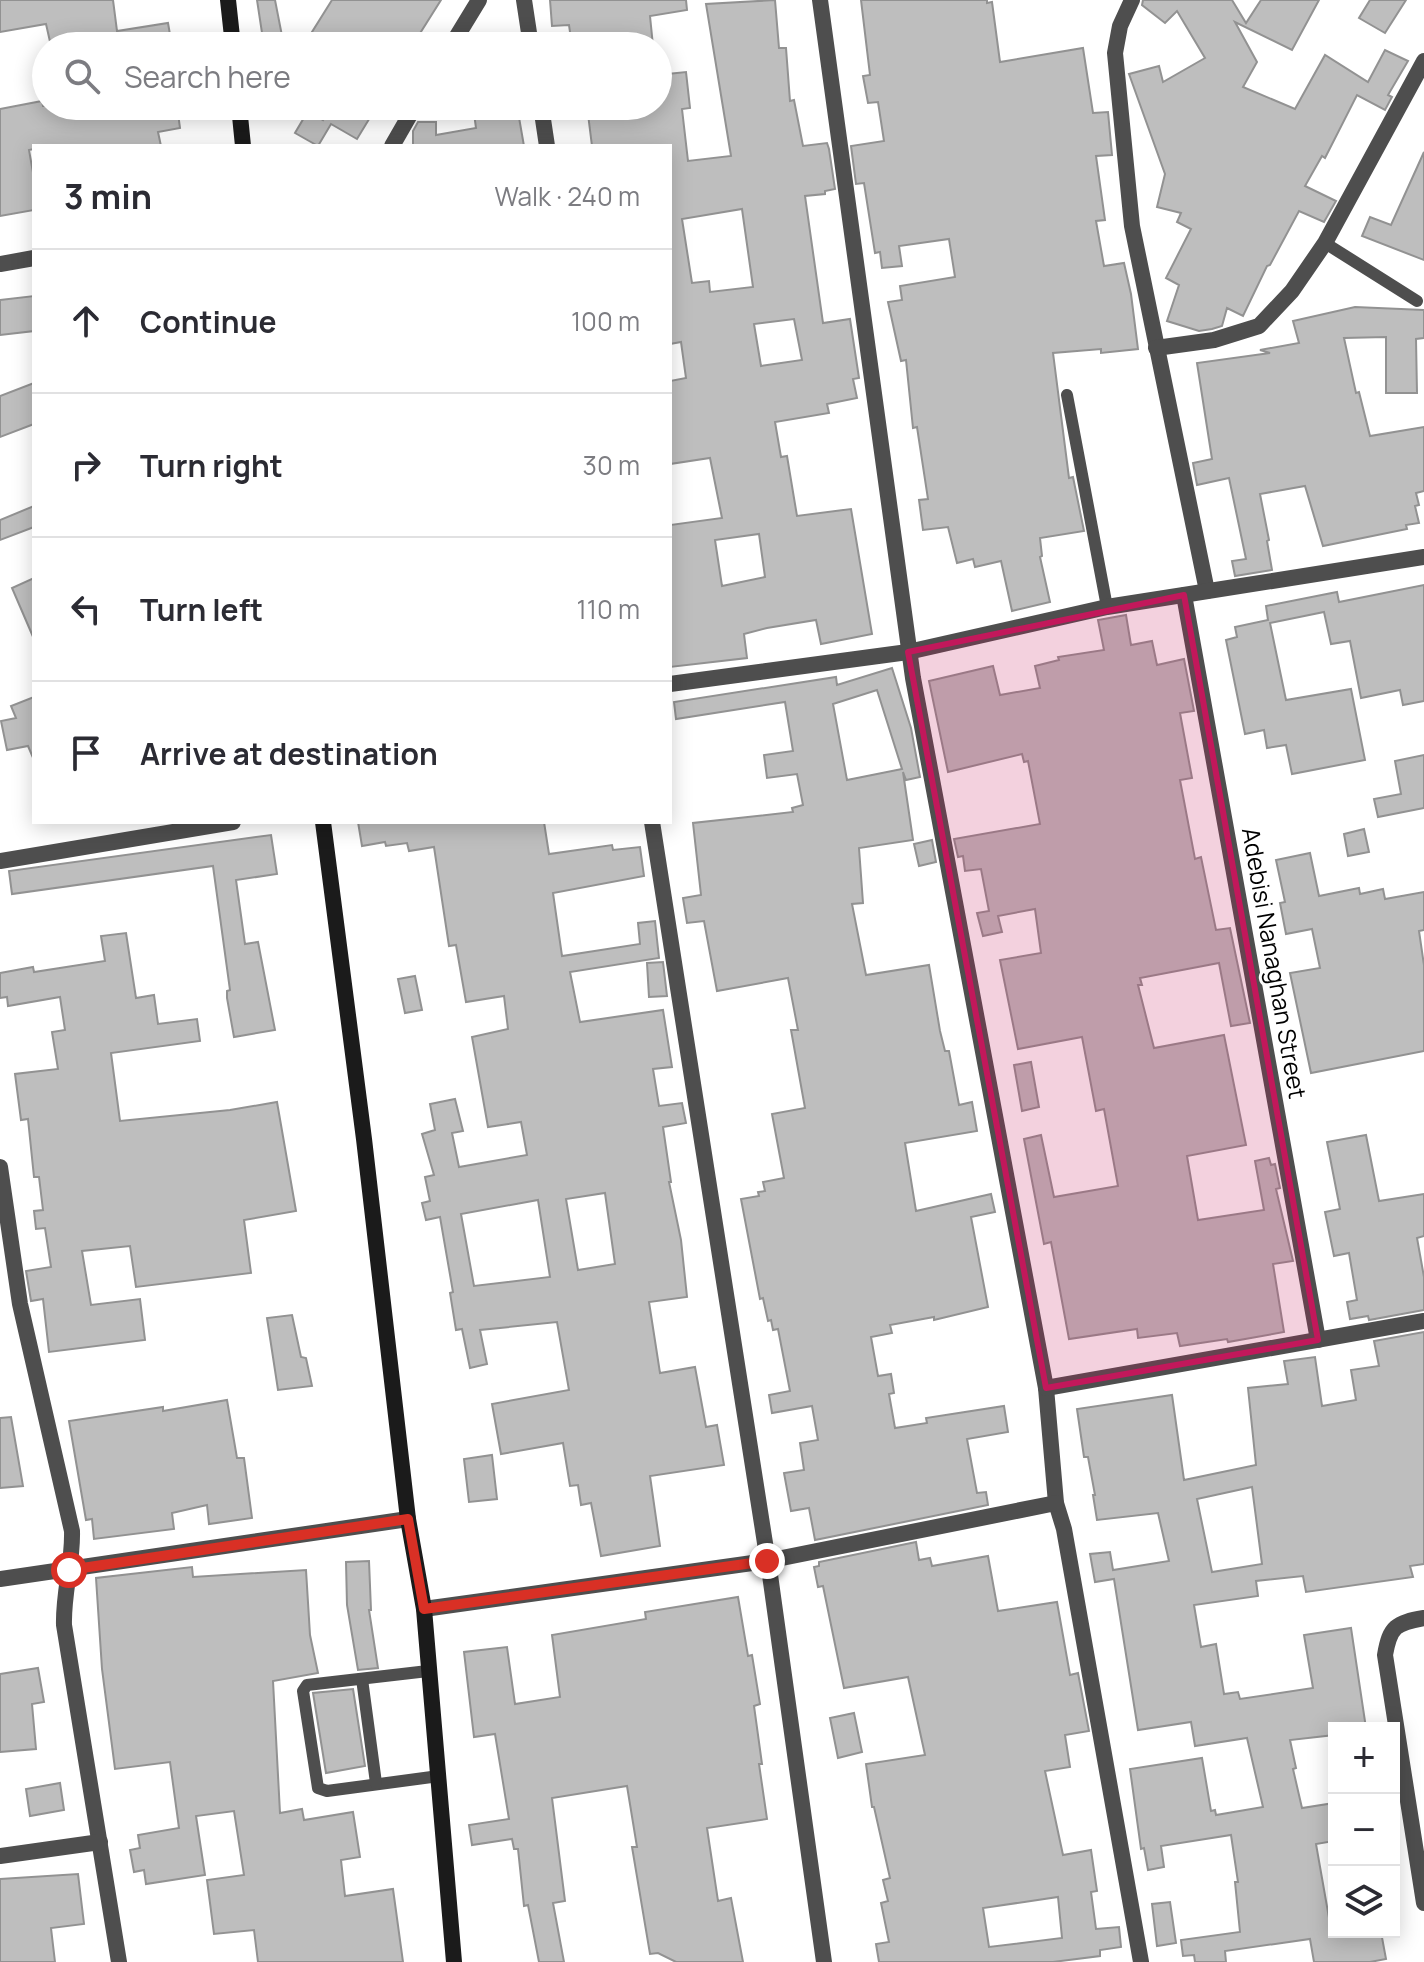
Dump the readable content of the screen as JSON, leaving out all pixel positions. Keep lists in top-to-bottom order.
{
  "streets": {
    "street": ["Adebisi Nanaghan Street"]
  },
  "page": {
    "search": "Search here",
    "heading": ["3 min", "Walk · 240 m"],
    "list": [
      ["Continue", "100 m"],
      ["Turn right", "30 m"],
      ["Turn left", "110 m"],
      "Arrive at destination"
    ],
    "map_buttons": ["+", "−"]
  }
}
